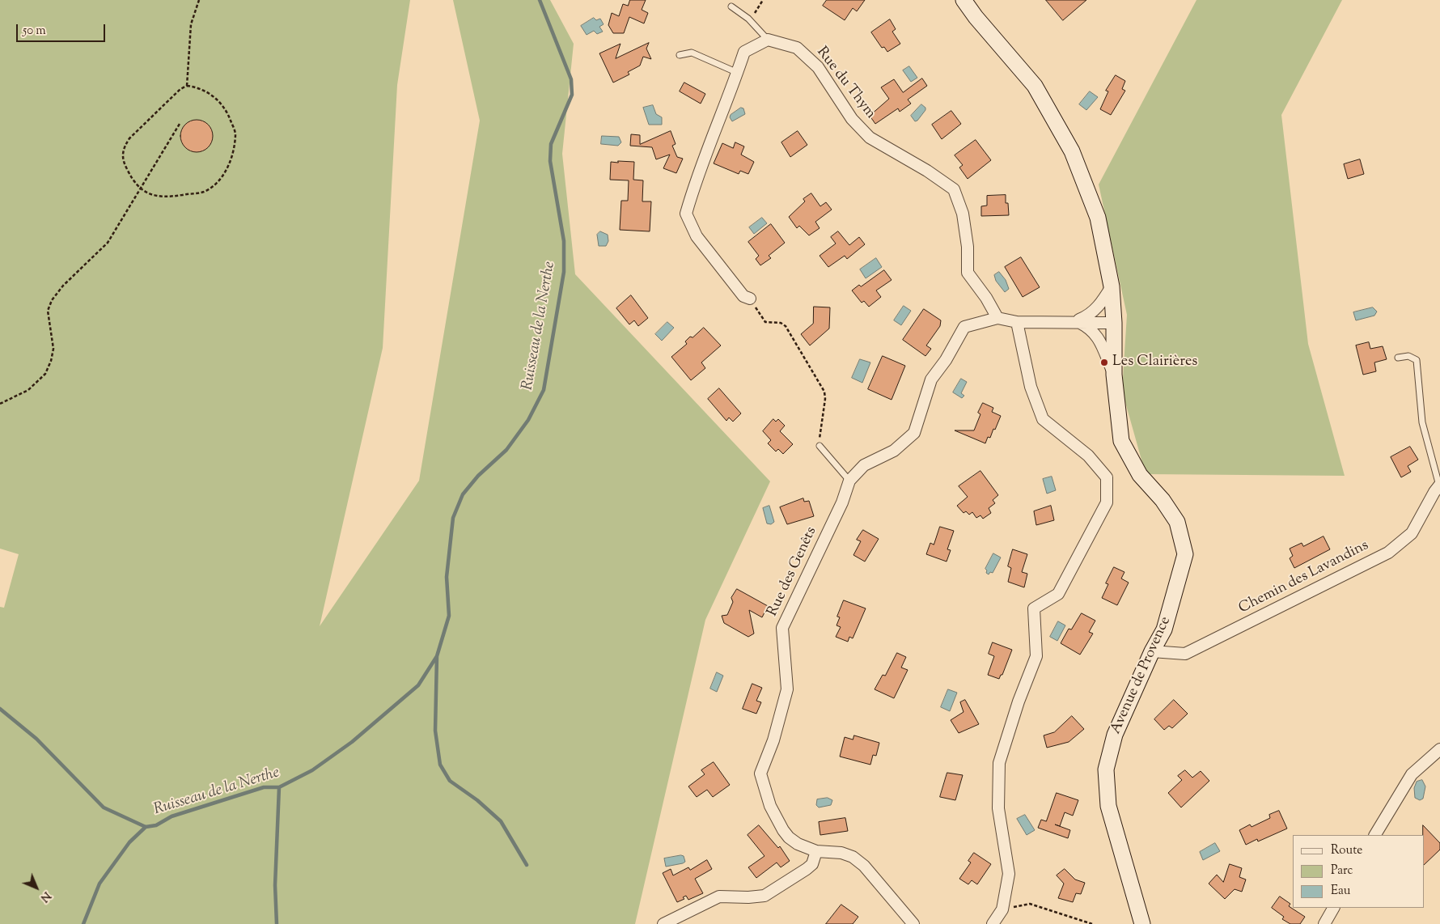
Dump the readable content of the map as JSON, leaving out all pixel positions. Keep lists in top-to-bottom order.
{
  "streets": {
    "street": [
      "Rue du Thym",
      "Rue des Genêts",
      "Chemin des Lavandins",
      "Avenue de Provence"
    ]
  },
  "crossings": [
    ["Rue du Thym", "Rue des Genêts"],
    ["Rue des Genêts", "Avenue de Provence"],
    ["Chemin des Lavandins", "Avenue de Provence"]
  ],
  "water": ["Ruisseau de la Nerthe"],
  "places": ["Les Clairières"],
  "legend": ["Route", "Parc", "Eau"],
  "scale_bar": "50 m",
  "north": "bottom right"
}
